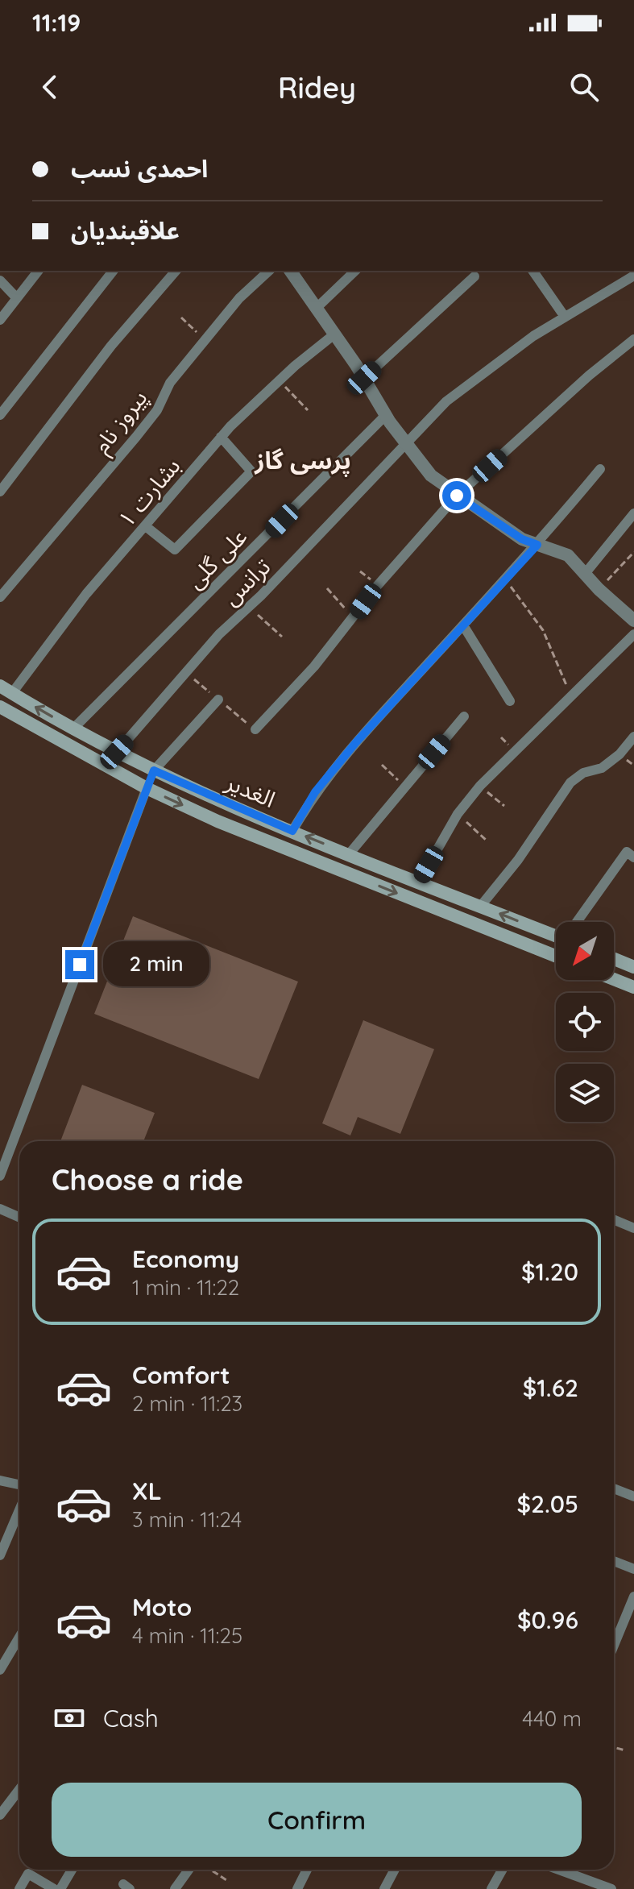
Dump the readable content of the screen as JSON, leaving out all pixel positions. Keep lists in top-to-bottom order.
{
  "streets": {
    "main road": ["الغدیر"],
    "street": [
      "پیروز نام",
      "بشارت ۱",
      "علی گلی",
      "ترانس"
    ]
  },
  "crossings": [
    ["بشارت ۱", "الغدیر"],
    ["علی گلی", "الغدیر"],
    ["ترانس", "الغدیر"]
  ],
  "districts": ["پرسی گاز"],
  "north": "bottom left",
  "page": {
    "status": "11:19",
    "header": "Ridey",
    "banner": ["احمدی نسب", "علاقبندیان"],
    "bubble": "2 min",
    "heading": "Choose a ride",
    "list": [
      {
        "name": "Economy",
        "note": "1 min · 11:22",
        "value": "$1.20"
      },
      {
        "name": "Comfort",
        "note": "2 min · 11:23",
        "value": "$1.62"
      },
      {
        "name": "XL",
        "note": "3 min · 11:24",
        "value": "$2.05"
      },
      {
        "name": "Moto",
        "note": "4 min · 11:25",
        "value": "$0.96"
      }
    ],
    "pay": ["Cash", "440 m"],
    "buttons": "Confirm"
  }
}
